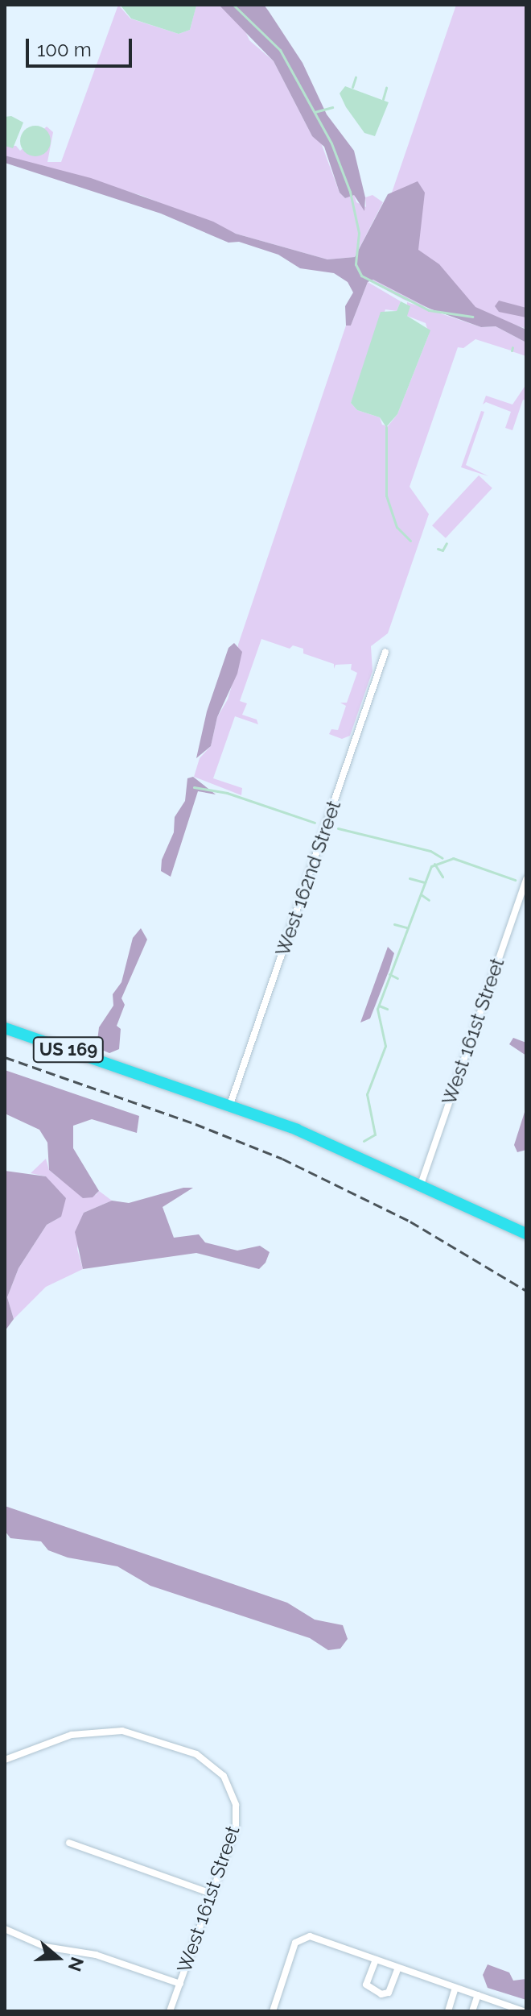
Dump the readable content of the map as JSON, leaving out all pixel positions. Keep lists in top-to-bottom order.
{
  "streets": {
    "highway": ["US 169"],
    "street": ["West 162nd Street", "West 161st Street"]
  },
  "crossings": [
    ["West 162nd Street", "US 169"],
    ["West 161st Street", "US 169"]
  ],
  "scale_bar": "100 m",
  "north": "right"
}
